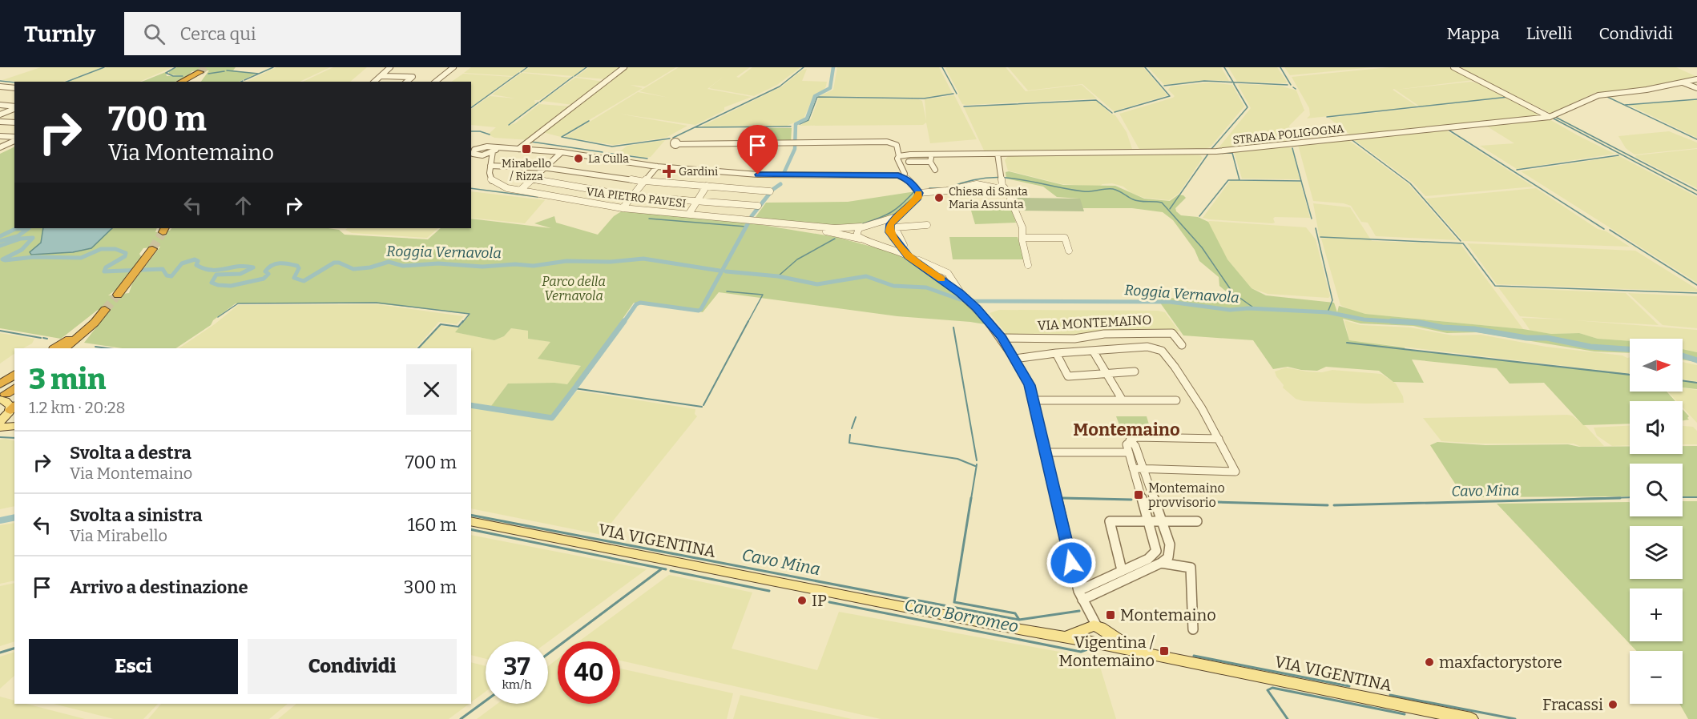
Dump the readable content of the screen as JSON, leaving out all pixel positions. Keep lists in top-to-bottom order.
{
  "streets": {
    "main road": ["VIA VIGENTINA"],
    "street": ["STRADA POLIGOGNA", "VIA PIETRO PAVESI", "VIA MONTEMAINO"]
  },
  "districts": ["Montemaino"],
  "water": ["Roggia Vernavola", "Cavo Mina", "Cavo Borromeo"],
  "parks": ["Parco della Vernavola"],
  "places": {
    "transit": [
      "Mirabello / Rizza",
      "Montemaino provvisorio",
      "Montemaino",
      "Vigentina / Montemaino"
    ],
    "other": [
      "La Culla",
      "Chiesa di Santa Maria Assunta",
      "IP",
      "maxfactorystore",
      "Fracassi"
    ],
    "health": ["Gardini"]
  },
  "north": "right",
  "page": {
    "header": "Turnly",
    "search": "Cerca qui",
    "nav": ["Mappa", "Livelli", "Condividi"],
    "turn": ["700 m", "Via Montemaino"],
    "map_buttons": ["+", "−"],
    "heading": ["3 min", "1.2 km · 20:28"],
    "list": [
      {
        "name": "Svolta a destra",
        "note": "Via Montemaino",
        "value": "700 m"
      },
      {
        "name": "Svolta a sinistra",
        "note": "Via Mirabello",
        "value": "160 m"
      },
      {
        "name": "Arrivo a destinazione",
        "value": "300 m"
      }
    ],
    "buttons": ["Esci", "Condividi"],
    "speed": "37 km/h",
    "limit": "40"
  }
}
